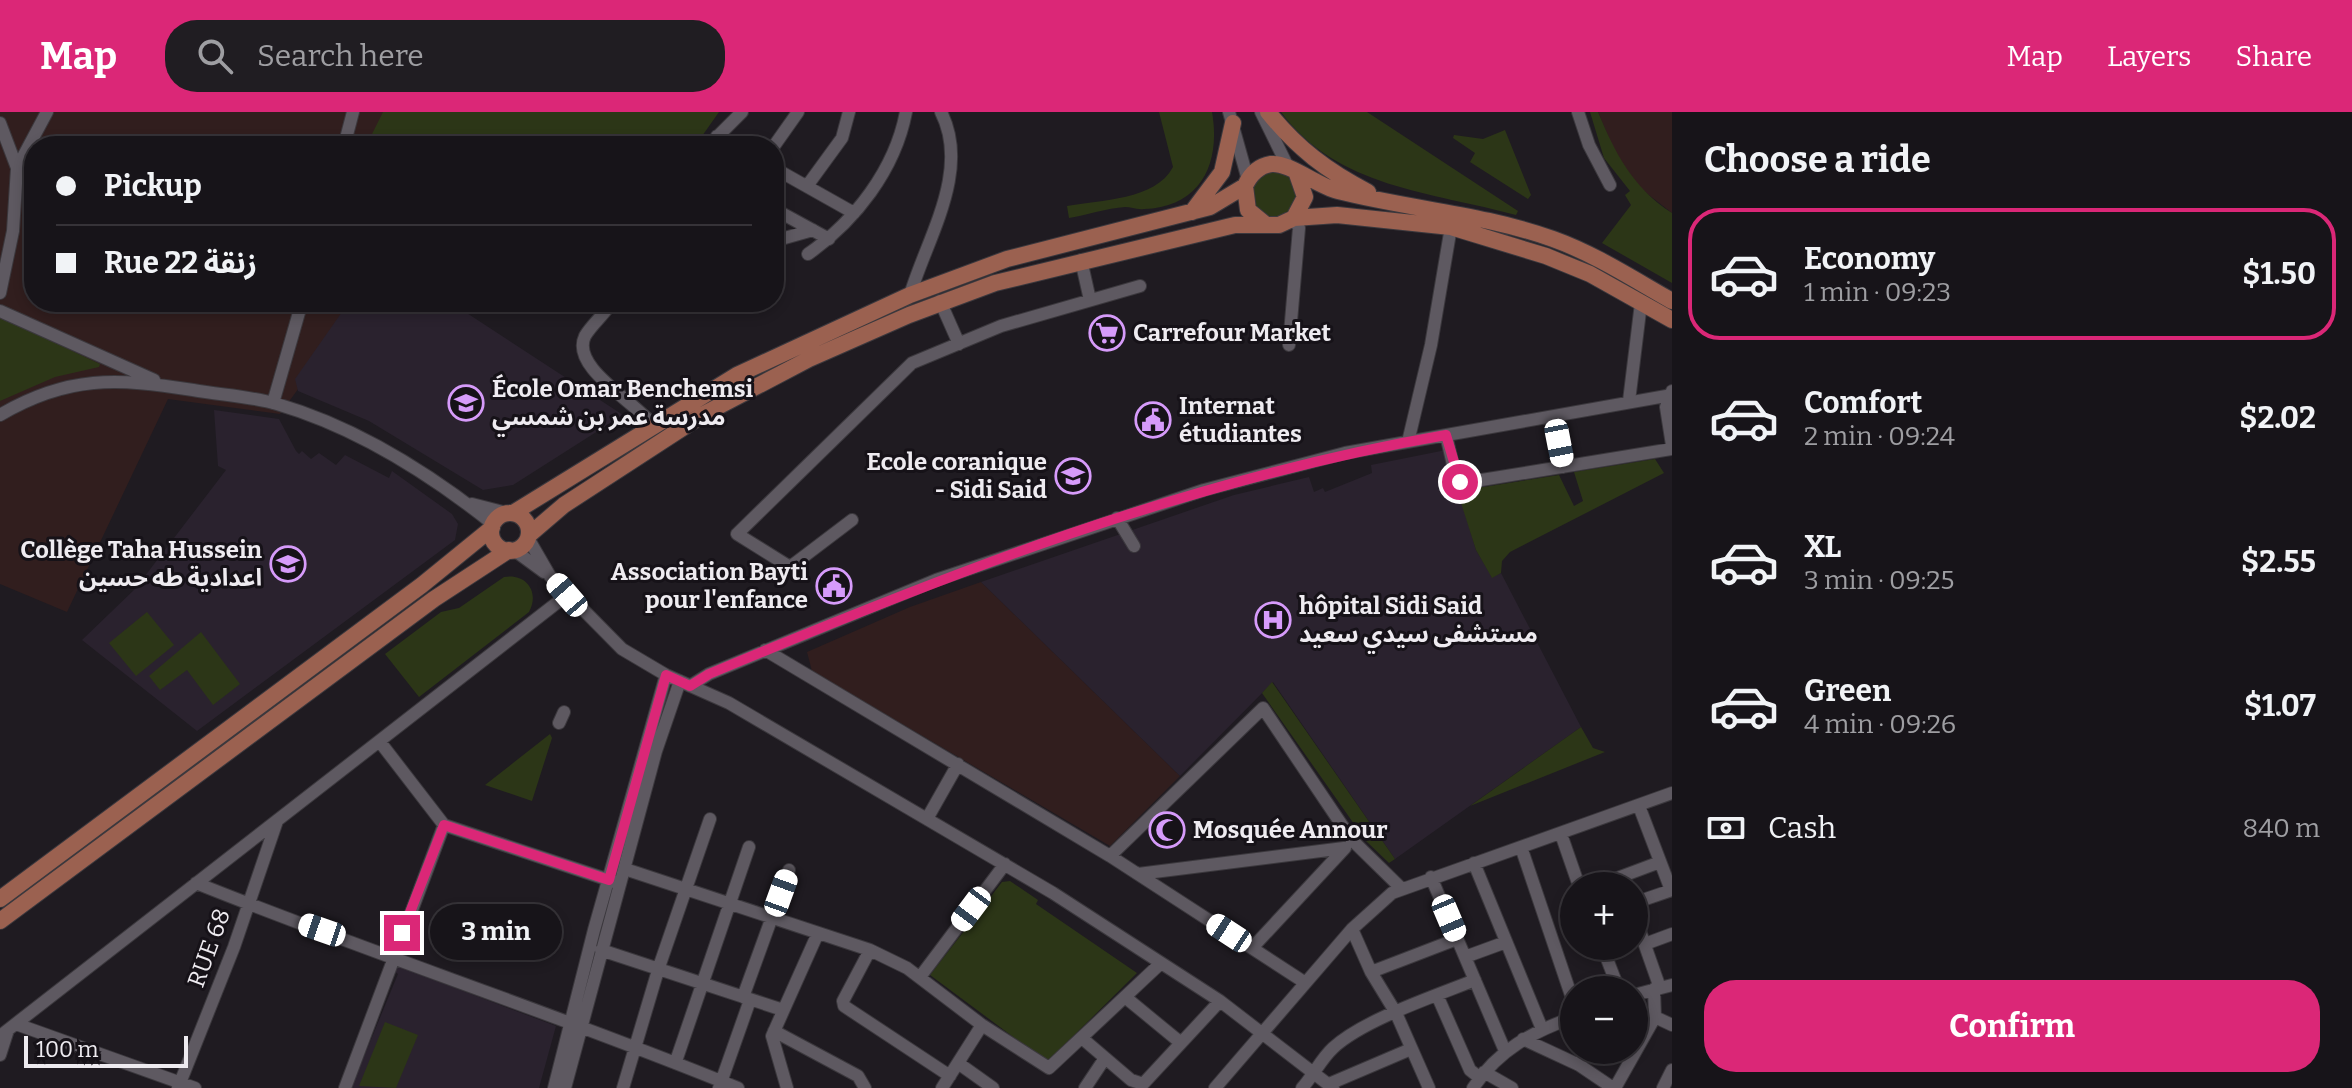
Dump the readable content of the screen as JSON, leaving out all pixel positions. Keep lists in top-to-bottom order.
{
  "streets": {
    "street": ["RUE 68"]
  },
  "places": {
    "supermarket": ["Carrefour Market"],
    "school or university": ["École Omar Benchemsi مدرسة عمر بن شمسي", "Ecole coranique - Sidi Said", "Collège Taha Hussein اعدادية طه حسين"],
    "public building": ["Internat étudiantes", "Association Bayti pour l'enfance"],
    "hospital": ["hôpital Sidi Said مستشفى سيدي سعيد"],
    "mosque": ["Mosquée Annour"]
  },
  "scale_bar": "100 m",
  "page": {
    "header": "Map",
    "search": "Search here",
    "nav": ["Map", "Layers", "Share"],
    "heading": "Choose a ride",
    "banner": ["Pickup", "Rue 22 زنقة"],
    "list": [
      {
        "name": "Economy",
        "note": "1 min · 09:23",
        "value": "$1.50"
      },
      {
        "name": "Comfort",
        "note": "2 min · 09:24",
        "value": "$2.02"
      },
      {
        "name": "XL",
        "note": "3 min · 09:25",
        "value": "$2.55"
      },
      {
        "name": "Green",
        "note": "4 min · 09:26",
        "value": "$1.07"
      }
    ],
    "pay": ["Cash", "840 m"],
    "map_buttons": ["+", "−"],
    "bubble": "3 min",
    "buttons": "Confirm",
    "scale": "100 m"
  }
}
